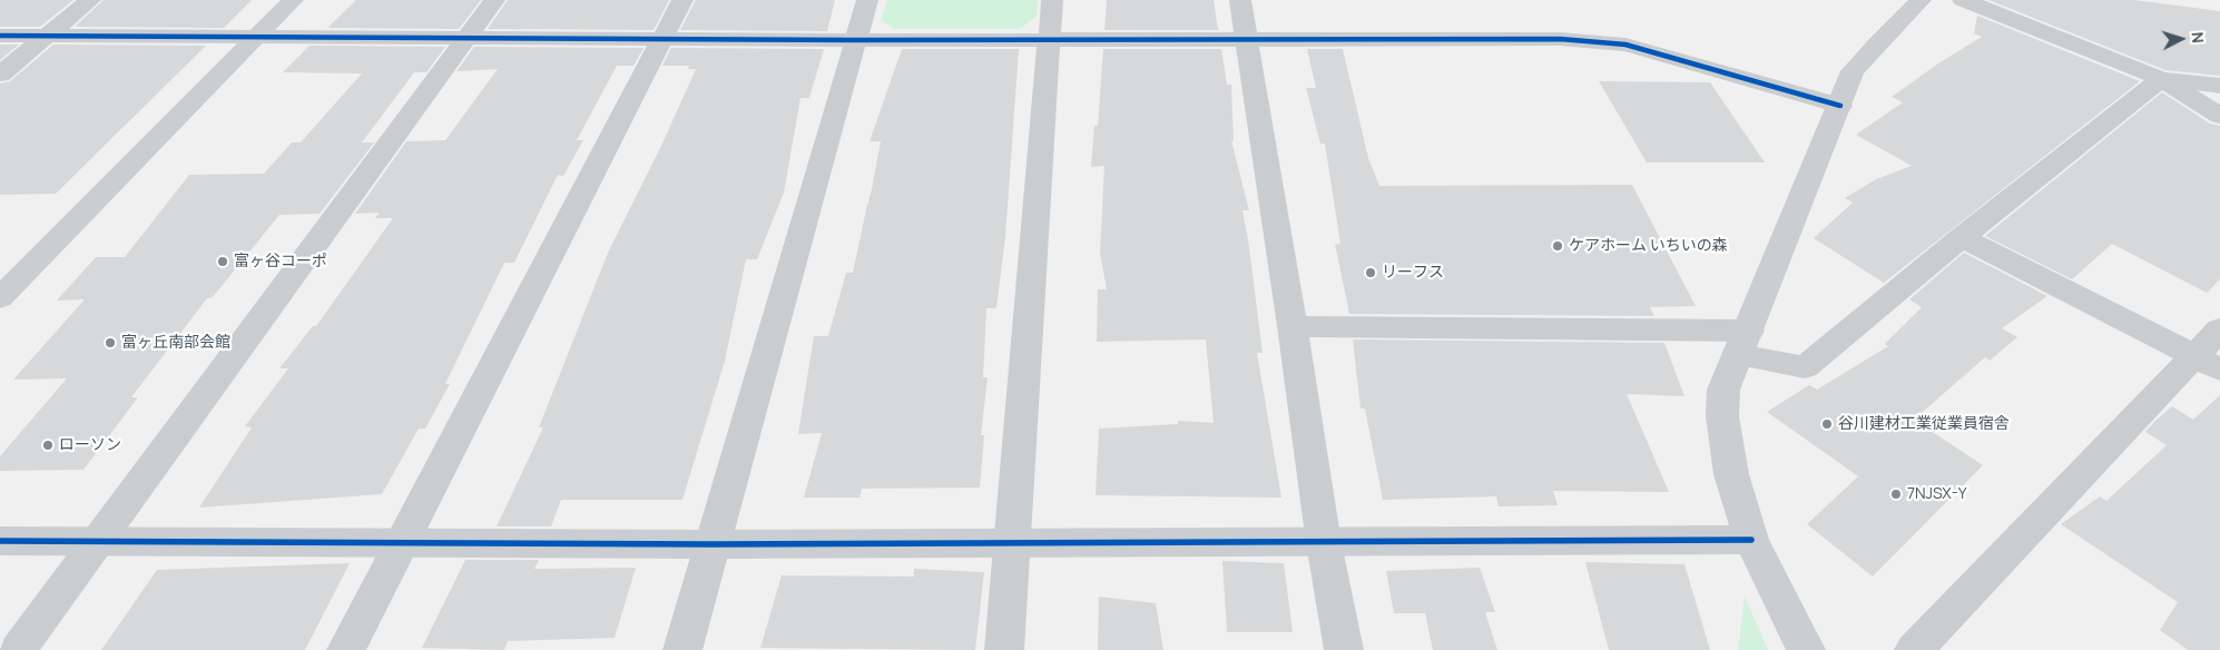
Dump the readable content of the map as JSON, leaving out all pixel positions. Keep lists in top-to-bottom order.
{
  "places": [
    "ケアホーム いちいの森",
    "富ヶ谷コーポ",
    "リーフス",
    "富ヶ丘南部会館",
    "谷川建材工業従業員宿舎",
    "ローソン",
    "7NJSX-Y"
  ],
  "north": "right"
}
